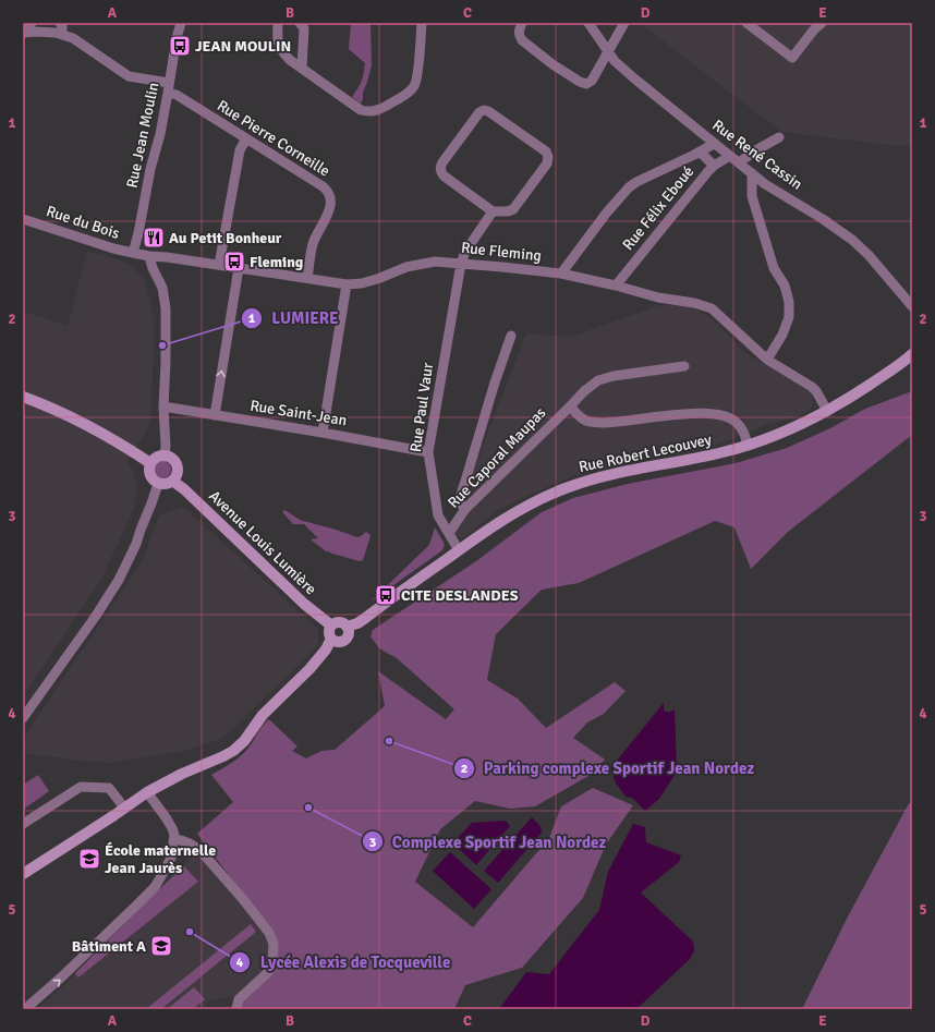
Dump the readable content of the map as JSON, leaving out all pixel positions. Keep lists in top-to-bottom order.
{
  "streets": {
    "street": [
      "Rue Jean Moulin",
      "Rue Pierre Corneille",
      "Rue René Cassin",
      "Rue Félix Eboué",
      "Rue du Bois",
      "Rue Fleming",
      "Rue Paul Vaur",
      "Rue Saint-Jean",
      "Rue Robert Lecouvey",
      "Rue Caporal Maupas",
      "Avenue Louis Lumière"
    ]
  },
  "crossings": [
    ["Rue Jean Moulin", "Rue Pierre Corneille"],
    ["Rue Jean Moulin", "Rue du Bois"],
    ["Rue Jean Moulin", "Rue Fleming"],
    ["Rue Pierre Corneille", "Rue Fleming"],
    ["Rue René Cassin", "Rue Félix Eboué"],
    ["Rue Félix Eboué", "Rue Fleming"],
    ["Rue du Bois", "Rue Fleming"],
    ["Rue Fleming", "Rue Paul Vaur"],
    ["Rue Fleming", "Rue Robert Lecouvey"],
    ["Rue Paul Vaur", "Rue Saint-Jean"],
    ["Rue Paul Vaur", "Rue Robert Lecouvey"],
    ["Rue Paul Vaur", "Rue Caporal Maupas"],
    ["Rue Robert Lecouvey", "Rue Caporal Maupas"],
    ["Rue Robert Lecouvey", "Avenue Louis Lumière"]
  ],
  "places": {
    "bus stop": ["JEAN MOULIN", "Fleming", "CITE DESLANDES"],
    "restaurant": ["Au Petit Bonheur"],
    "other": [
      "LUMIERE",
      "Parking complexe Sportif Jean Nordez",
      "Complexe Sportif Jean Nordez",
      "Lycée Alexis de Tocqueville"
    ],
    "school or university": ["École maternelle Jean Jaurès", "Bâtiment A"]
  },
  "grid": {
    "columns": [
      "A",
      "B",
      "C",
      "D",
      "E"
    ],
    "rows": [
      "1",
      "2",
      "3",
      "4",
      "5"
    ]
  }
}
